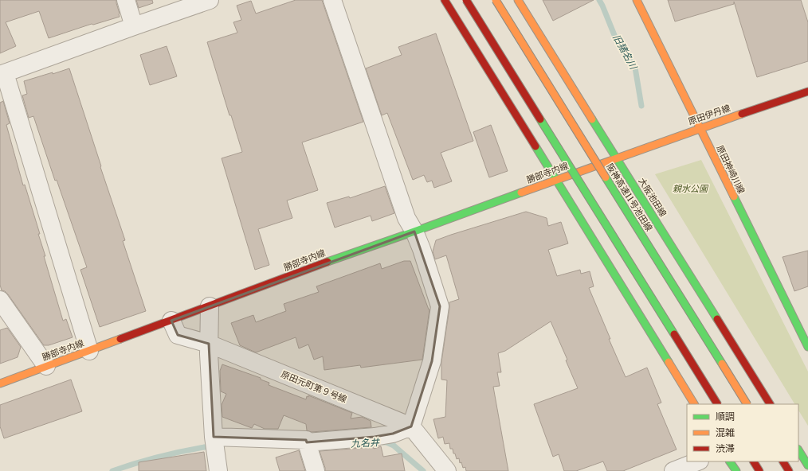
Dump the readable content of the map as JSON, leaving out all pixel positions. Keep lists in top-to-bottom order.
{
  "streets": {
    "main road": [
      "原田伊丹線",
      "原田神崎川線",
      "勝部寺内線",
      "阪神高速11号池田線",
      "大阪池田線"
    ],
    "street": ["原田元町第９号線"]
  },
  "crossings": [
    ["原田伊丹線", "原田神崎川線"],
    ["原田伊丹線", "勝部寺内線"],
    ["原田伊丹線", "大阪池田線"],
    ["勝部寺内線", "大阪池田線"],
    ["勝部寺内線", "原田元町第９号線"]
  ],
  "water": ["旧猪名川", "九名井"],
  "parks": ["親水公園"],
  "legend": ["順調", "混雑", "渋滞"]
}
